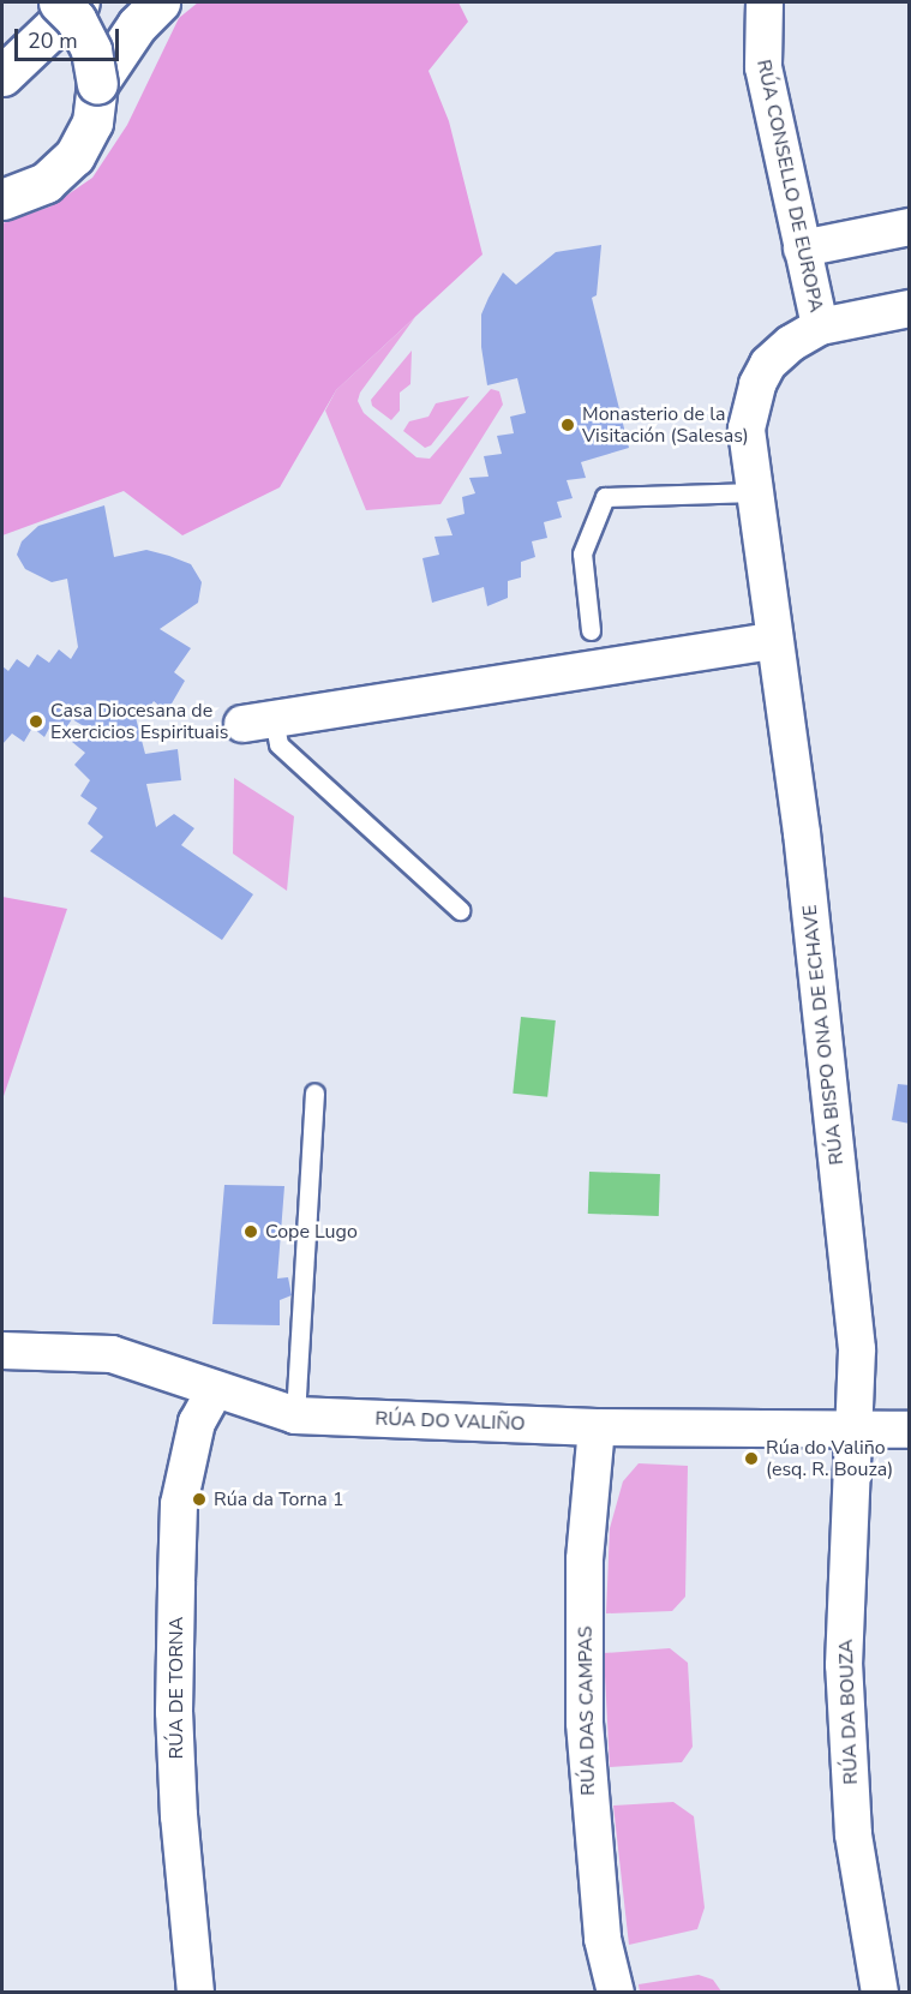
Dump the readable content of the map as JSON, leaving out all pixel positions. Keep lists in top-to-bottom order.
{
  "streets": {
    "street": [
      "RÚA CONSELLO DE EUROPA",
      "RÚA BISPO ONA DE ECHAVE",
      "RÚA DO VALIÑO",
      "RÚA DE TORNA",
      "RÚA DAS CAMPAS",
      "RÚA DA BOUZA"
    ]
  },
  "crossings": [
    ["RÚA CONSELLO DE EUROPA", "RÚA BISPO ONA DE ECHAVE"],
    ["RÚA BISPO ONA DE ECHAVE", "RÚA DO VALIÑO"],
    ["RÚA BISPO ONA DE ECHAVE", "RÚA DA BOUZA"],
    ["RÚA DO VALIÑO", "RÚA DE TORNA"],
    ["RÚA DO VALIÑO", "RÚA DAS CAMPAS"],
    ["RÚA DO VALIÑO", "RÚA DA BOUZA"]
  ],
  "places": [
    "Monasterio de la Visitación (Salesas)",
    "Casa Diocesana de Exercicios Espirituais",
    "Cope Lugo",
    "Rúa do Valiño (esq. R. Bouza)",
    "Rúa da Torna 1"
  ],
  "scale_bar": "20 m"
}
